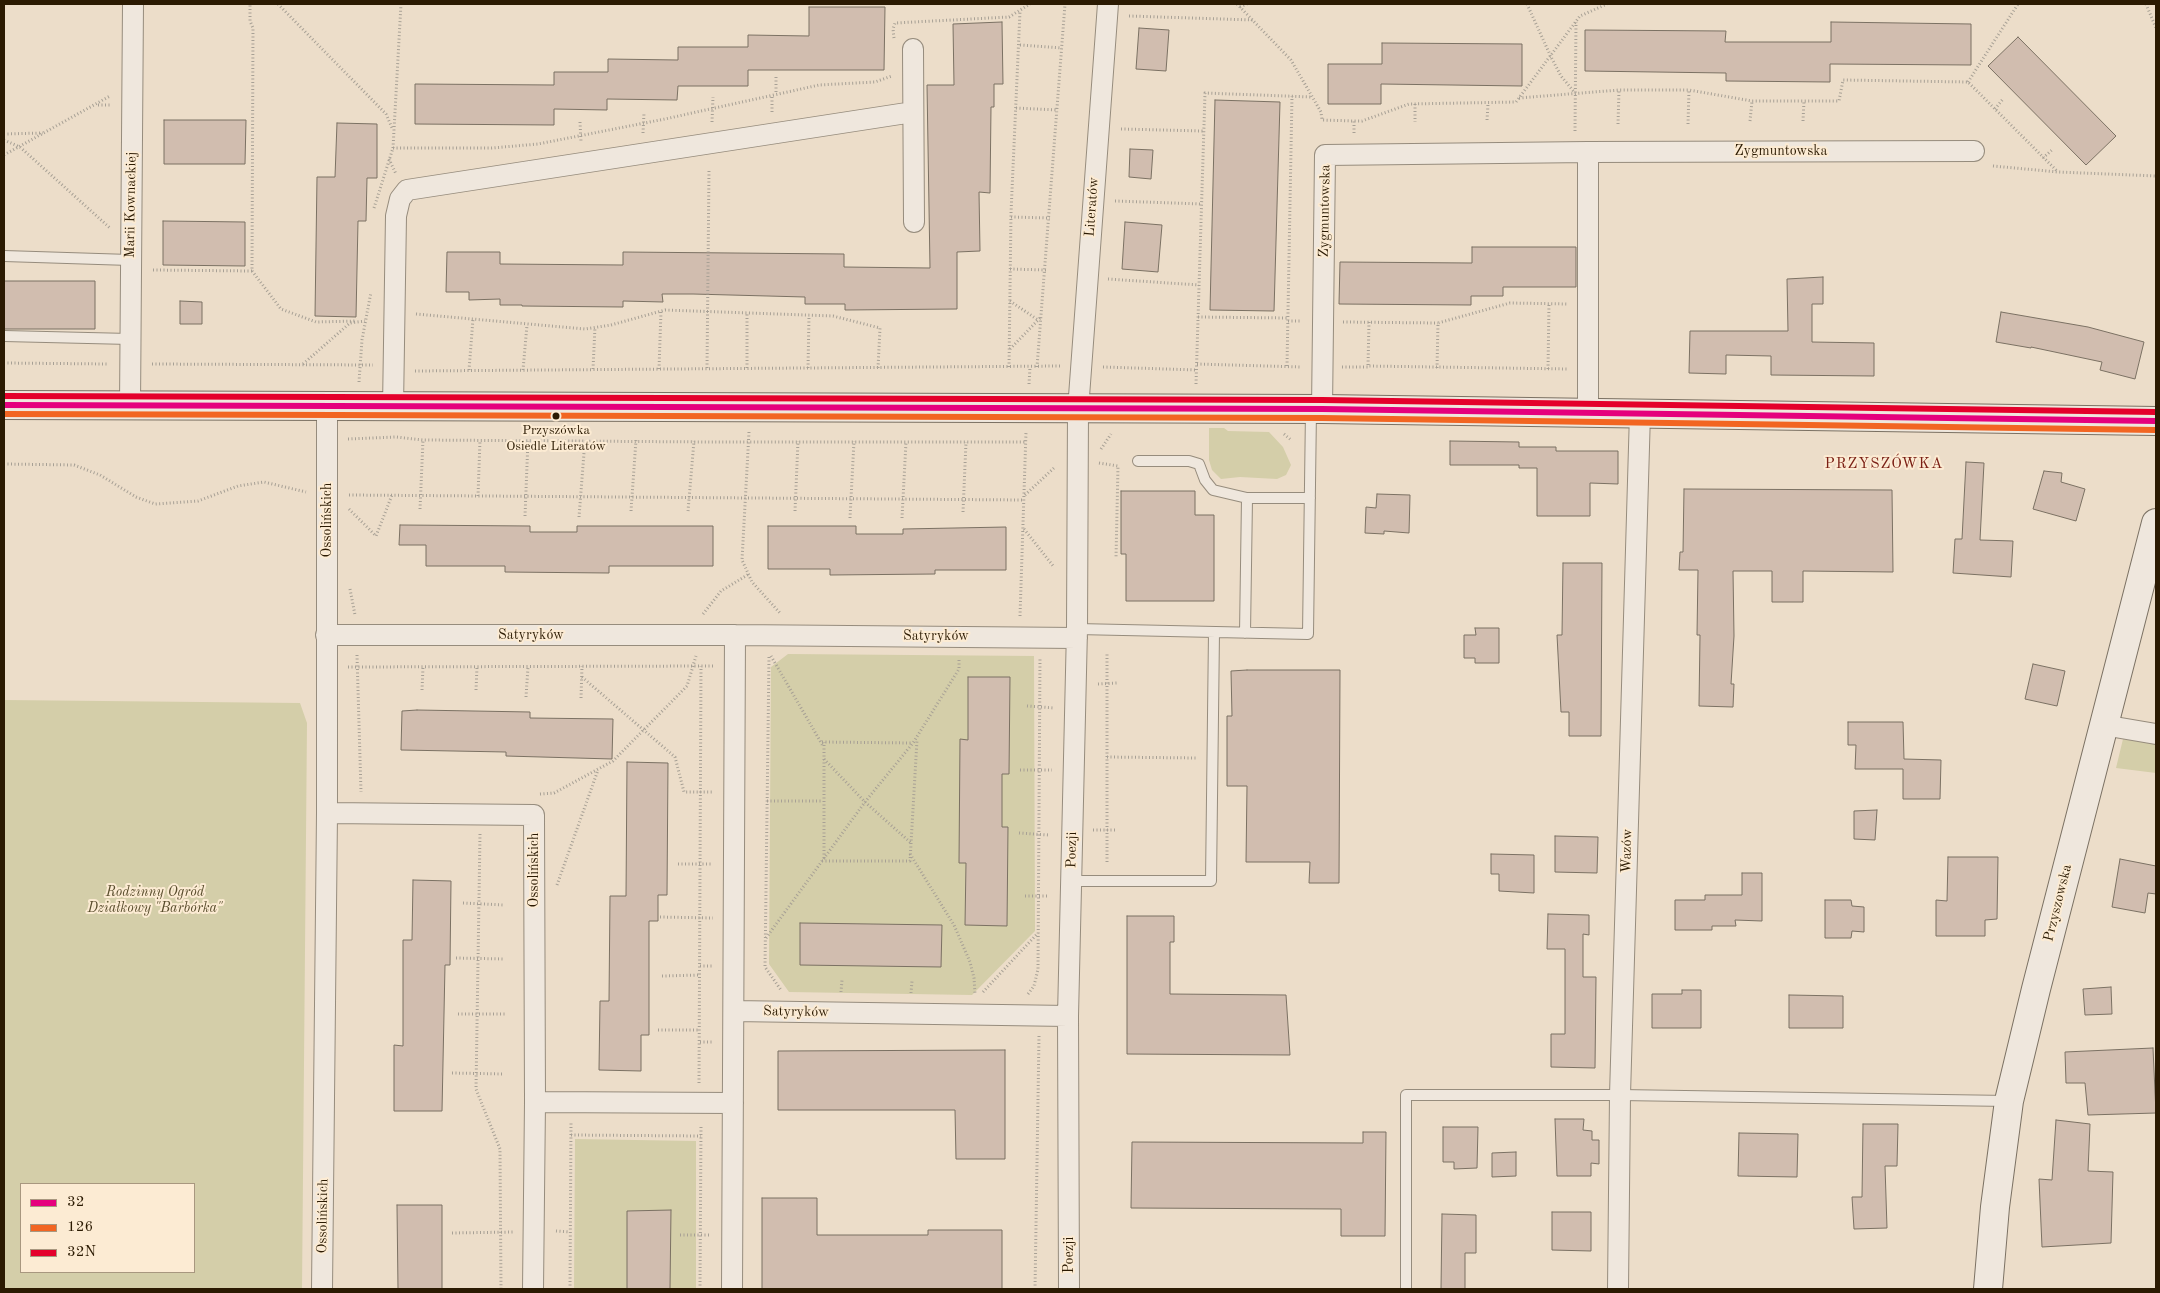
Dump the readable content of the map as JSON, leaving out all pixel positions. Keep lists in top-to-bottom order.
{
  "streets": {
    "street": [
      "Zygmuntowska",
      "Marii Kownackiej",
      "Literatów",
      "Ossolińskich",
      "Satyryków",
      "Poezji",
      "Wazów",
      "Przyszowska"
    ]
  },
  "crossings": [
    ["Literatów", "Poezji"],
    ["Ossolińskich", "Satyryków"],
    ["Satyryków", "Poezji"]
  ],
  "districts": ["PRZYSZÓWKA"],
  "parks": ["Rodzinny Ogród Działkowy \"Barbórka\""],
  "places": ["Przyszówka Osiedle Literatów"],
  "lines": ["transit line 32N", "transit line 32", "transit line 126"],
  "legend": ["32", "126", "32N"]
}
